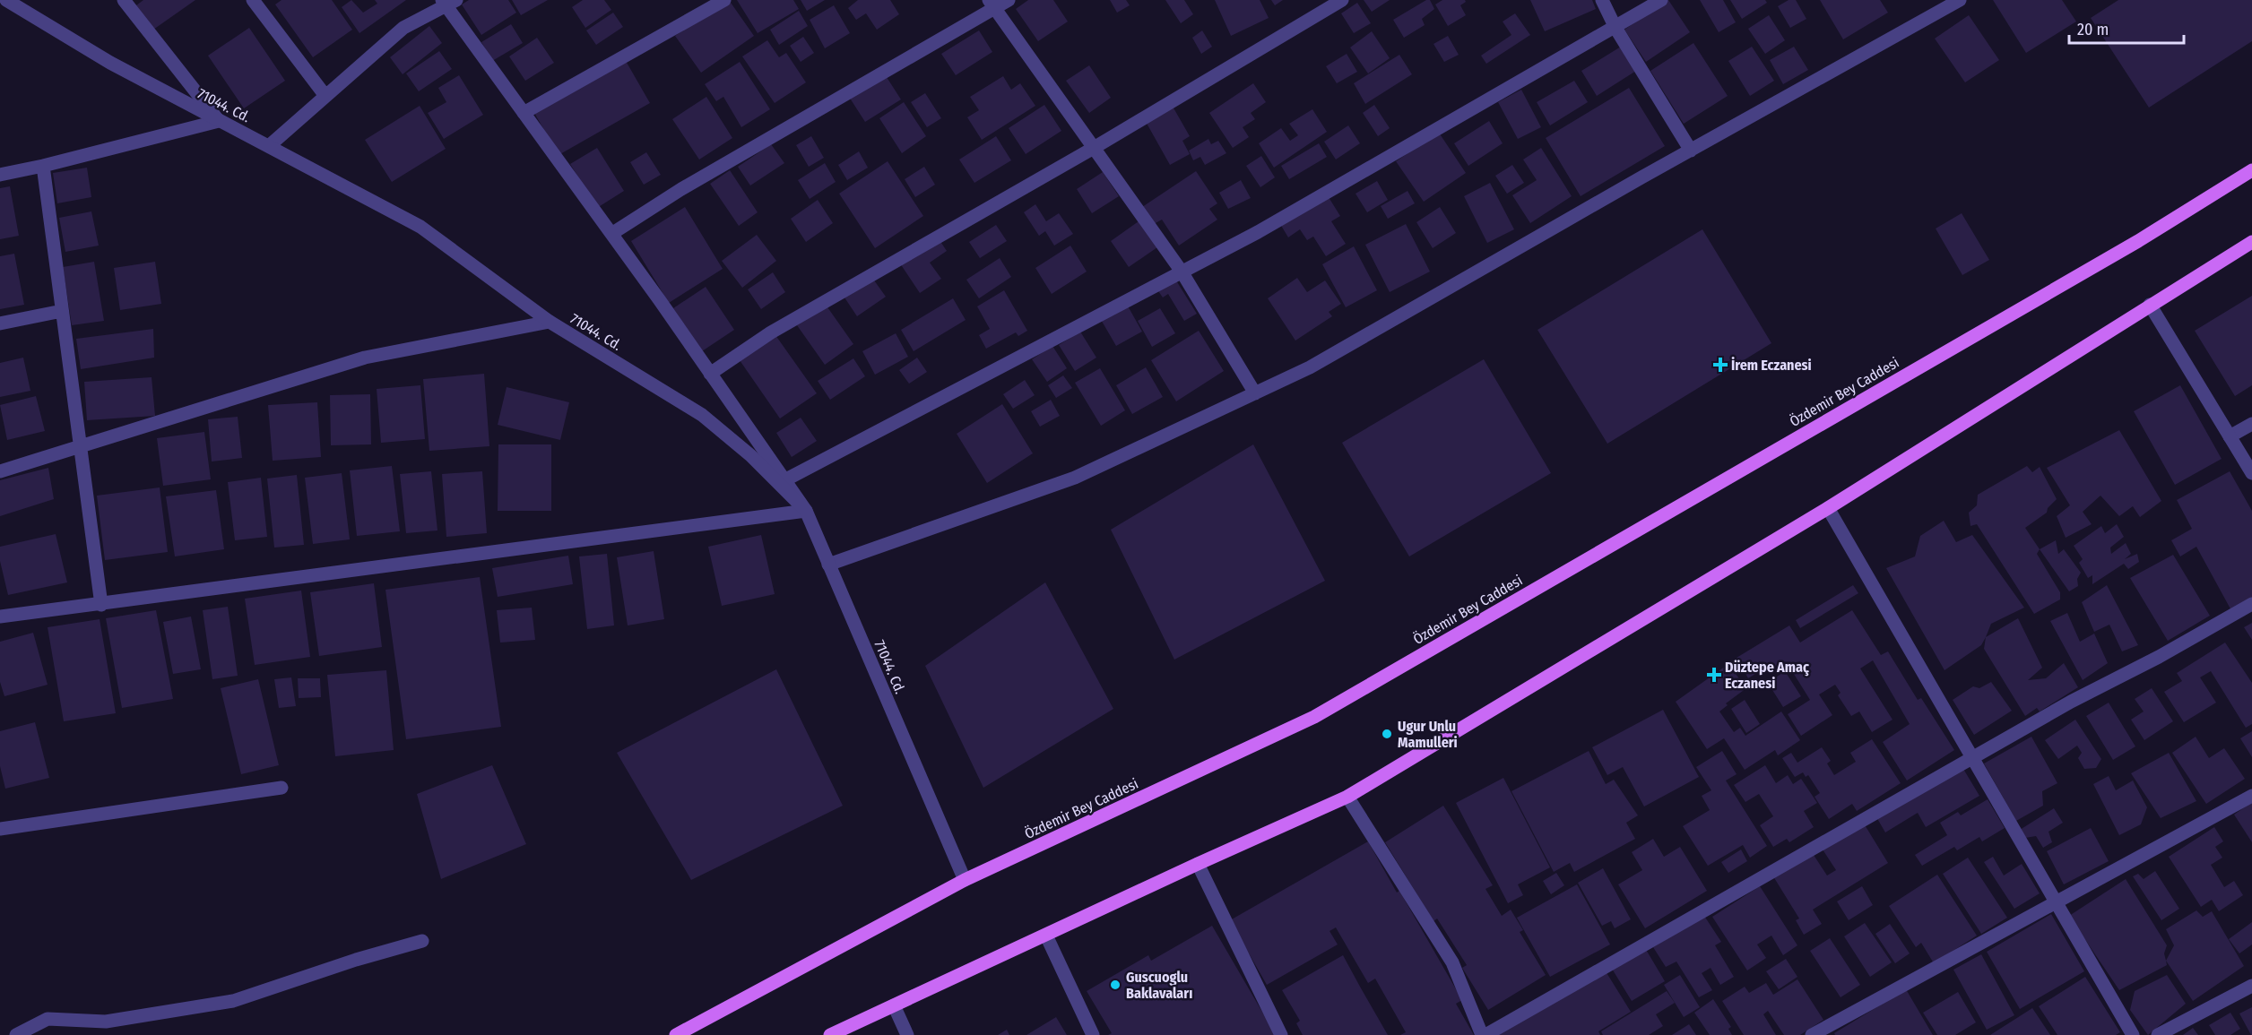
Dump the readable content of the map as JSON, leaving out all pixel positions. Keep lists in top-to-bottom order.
{
  "streets": {
    "main road": ["Özdemir Bey Caddesi"],
    "street": ["71044. Cd."]
  },
  "crossings": [
    ["71044. Cd.", "Özdemir Bey Caddesi"]
  ],
  "places": {
    "health": ["İrem Eczanesi", "Düztepe Amaç Eczanesi"],
    "other": ["Ugur Unlu Mamulleri", "Guscuoglu Baklavaları"]
  },
  "scale_bar": "20 m"
}
